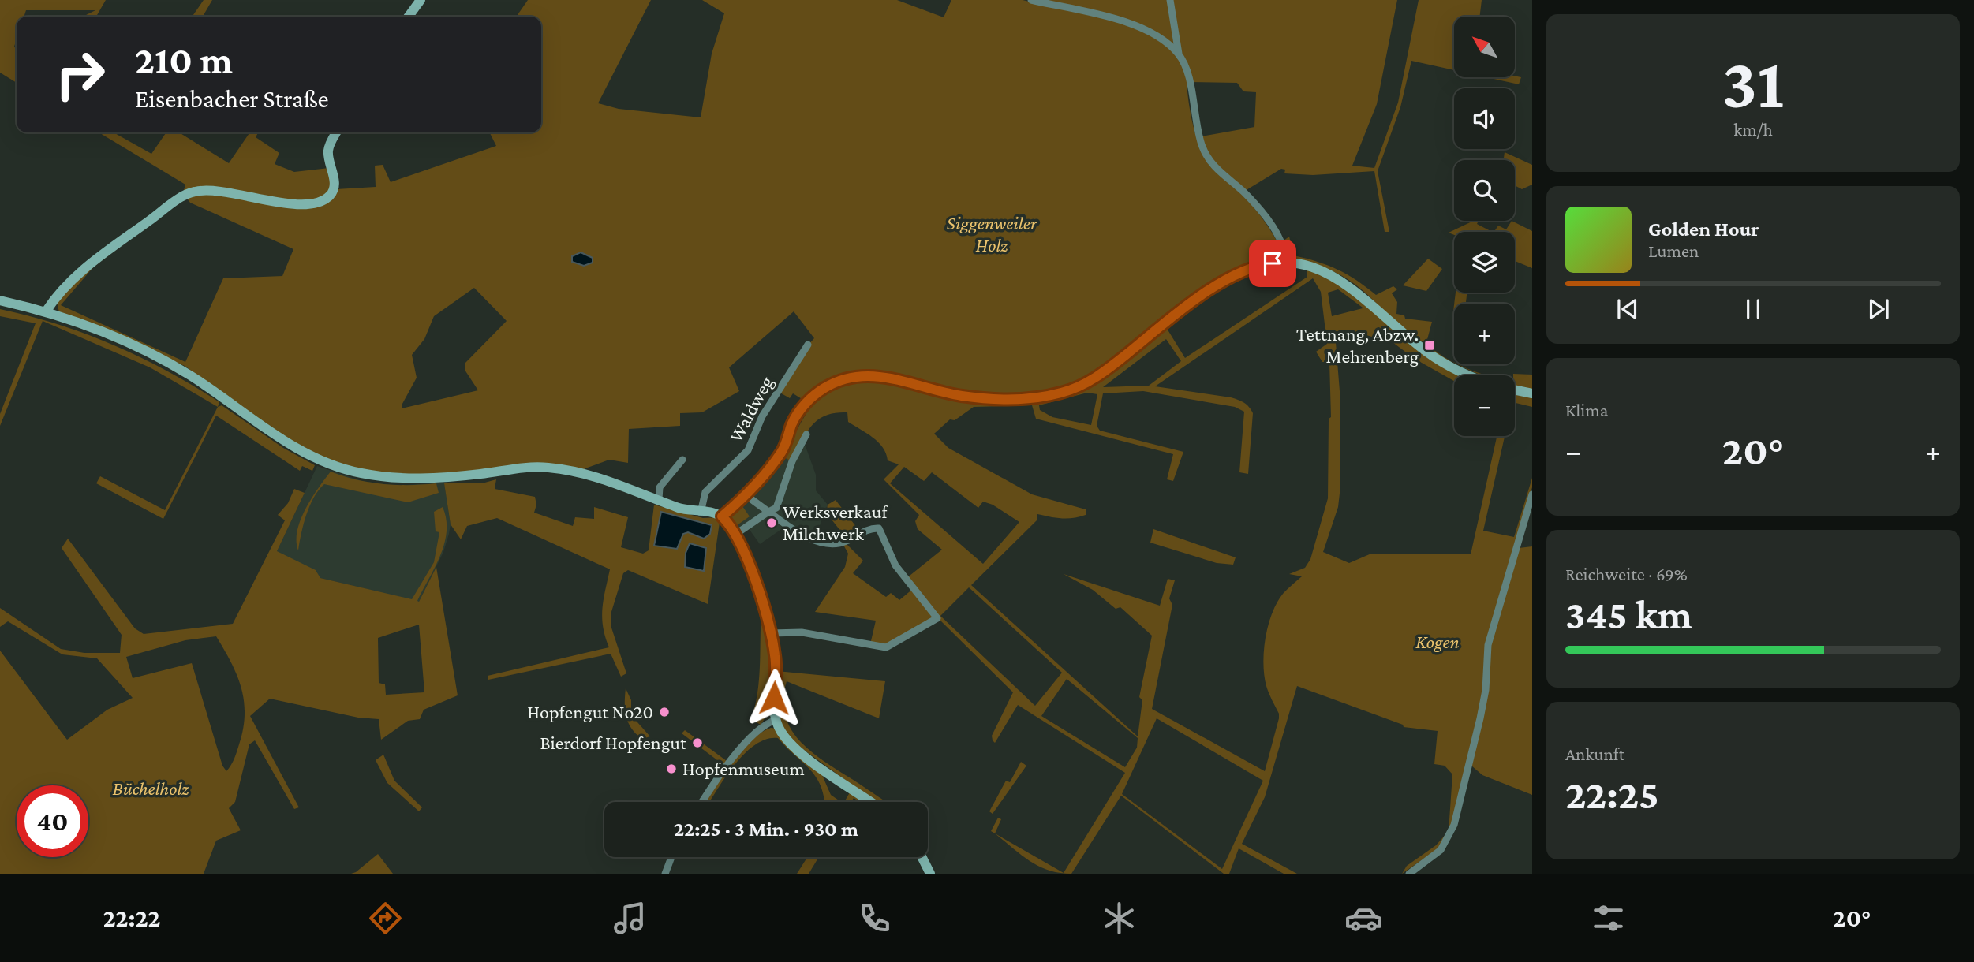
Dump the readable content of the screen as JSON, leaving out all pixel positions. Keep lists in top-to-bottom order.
{
  "streets": {
    "street": ["Waldweg"]
  },
  "parks": ["Siggenweiler Holz", "Kogen", "Büchelholz"],
  "places": {
    "transit": ["Tettnang, Abzw. Mehrenberg"],
    "other": [
      "Werksverkauf Milchwerk",
      "Hopfengut No20",
      "Bierdorf Hopfengut",
      "Hopfenmuseum"
    ]
  },
  "north": "top left",
  "page": {
    "tile": [
      ["31", "km/h"],
      "Klima",
      ["Reichweite · 69%", "345 km"],
      ["Ankunft", "22:25"]
    ],
    "map_buttons": ["+", "−"],
    "turn": ["210 m", "Eisenbacher Straße"],
    "song": ["Golden Hour", "Lumen"],
    "heat": ["−", "20°", "+"],
    "limit": "40",
    "trip": "22:25 · 3 Min. · 930 m",
    "tabs": ["22:22", "20°"]
  }
}
